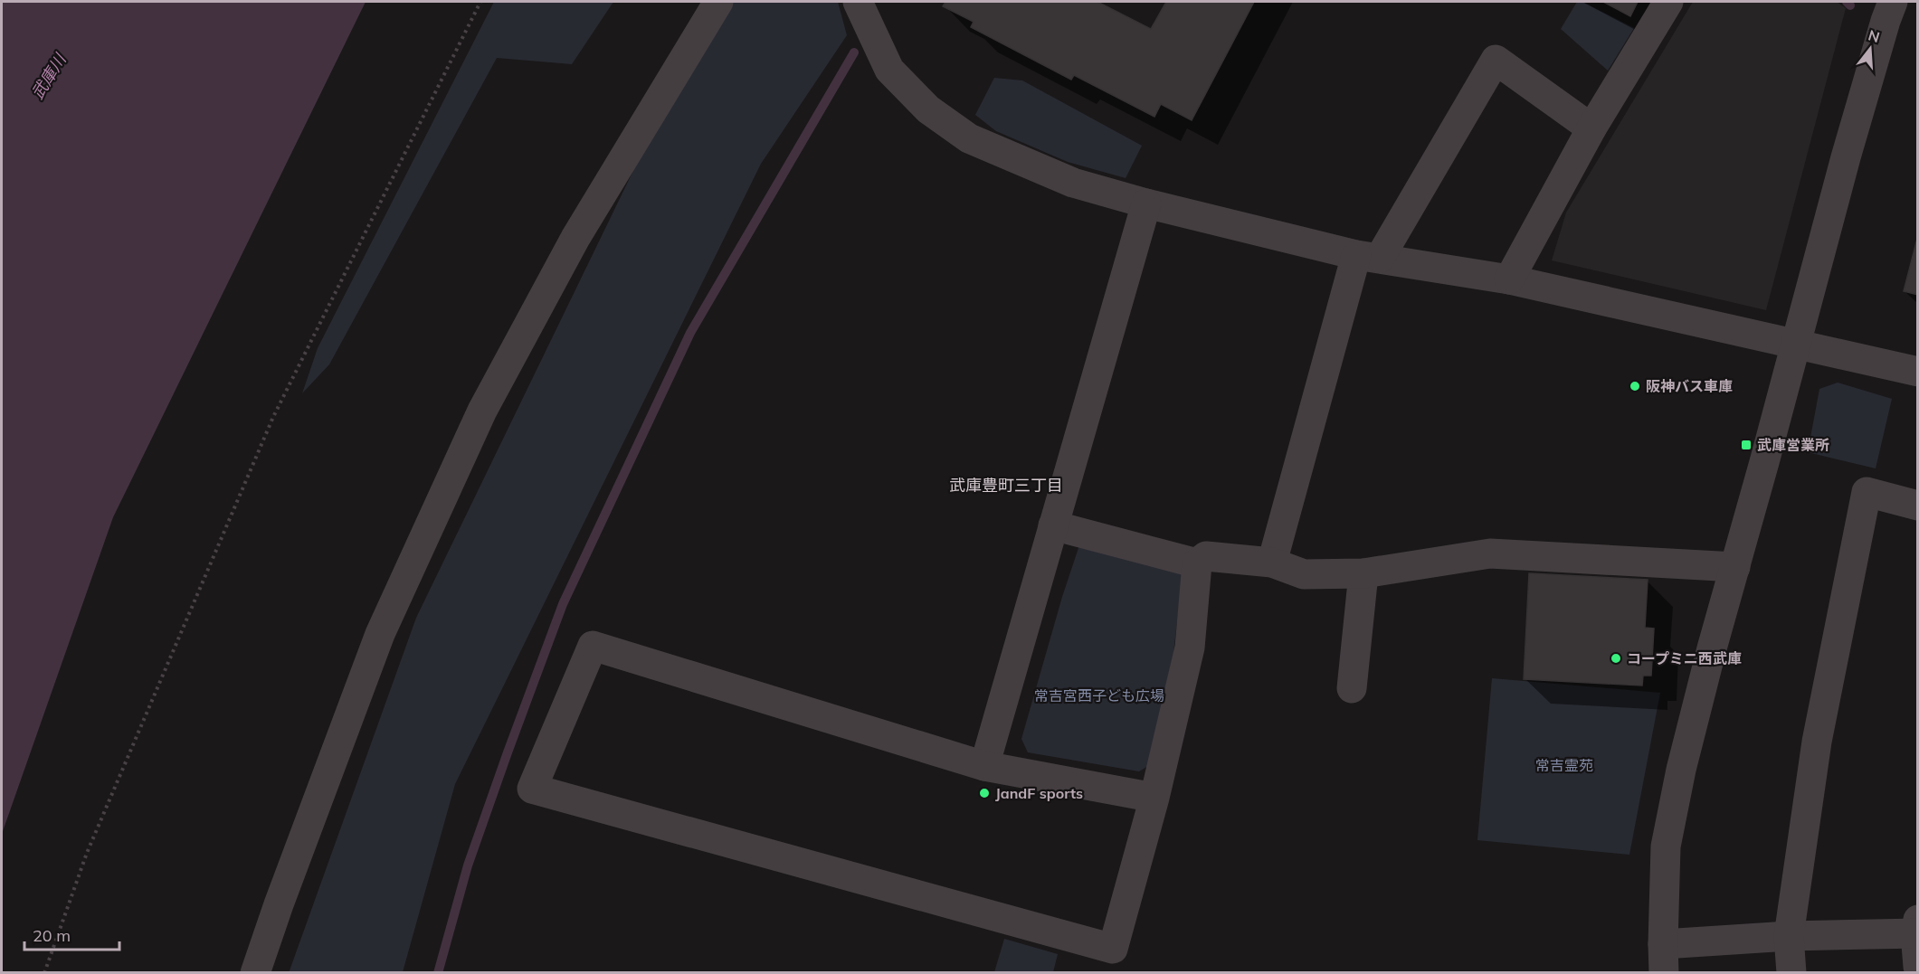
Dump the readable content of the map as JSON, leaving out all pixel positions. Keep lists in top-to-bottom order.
{
  "districts": ["武庫豊町三丁目"],
  "water": ["武庫川"],
  "parks": ["常吉宮西子ども広場", "常吉霊苑"],
  "places": {
    "other": ["阪神バス車庫", "コープミニ西武庫", "JandF sports"],
    "transit": ["武庫営業所"]
  },
  "scale_bar": "20 m",
  "north": "top"
}
